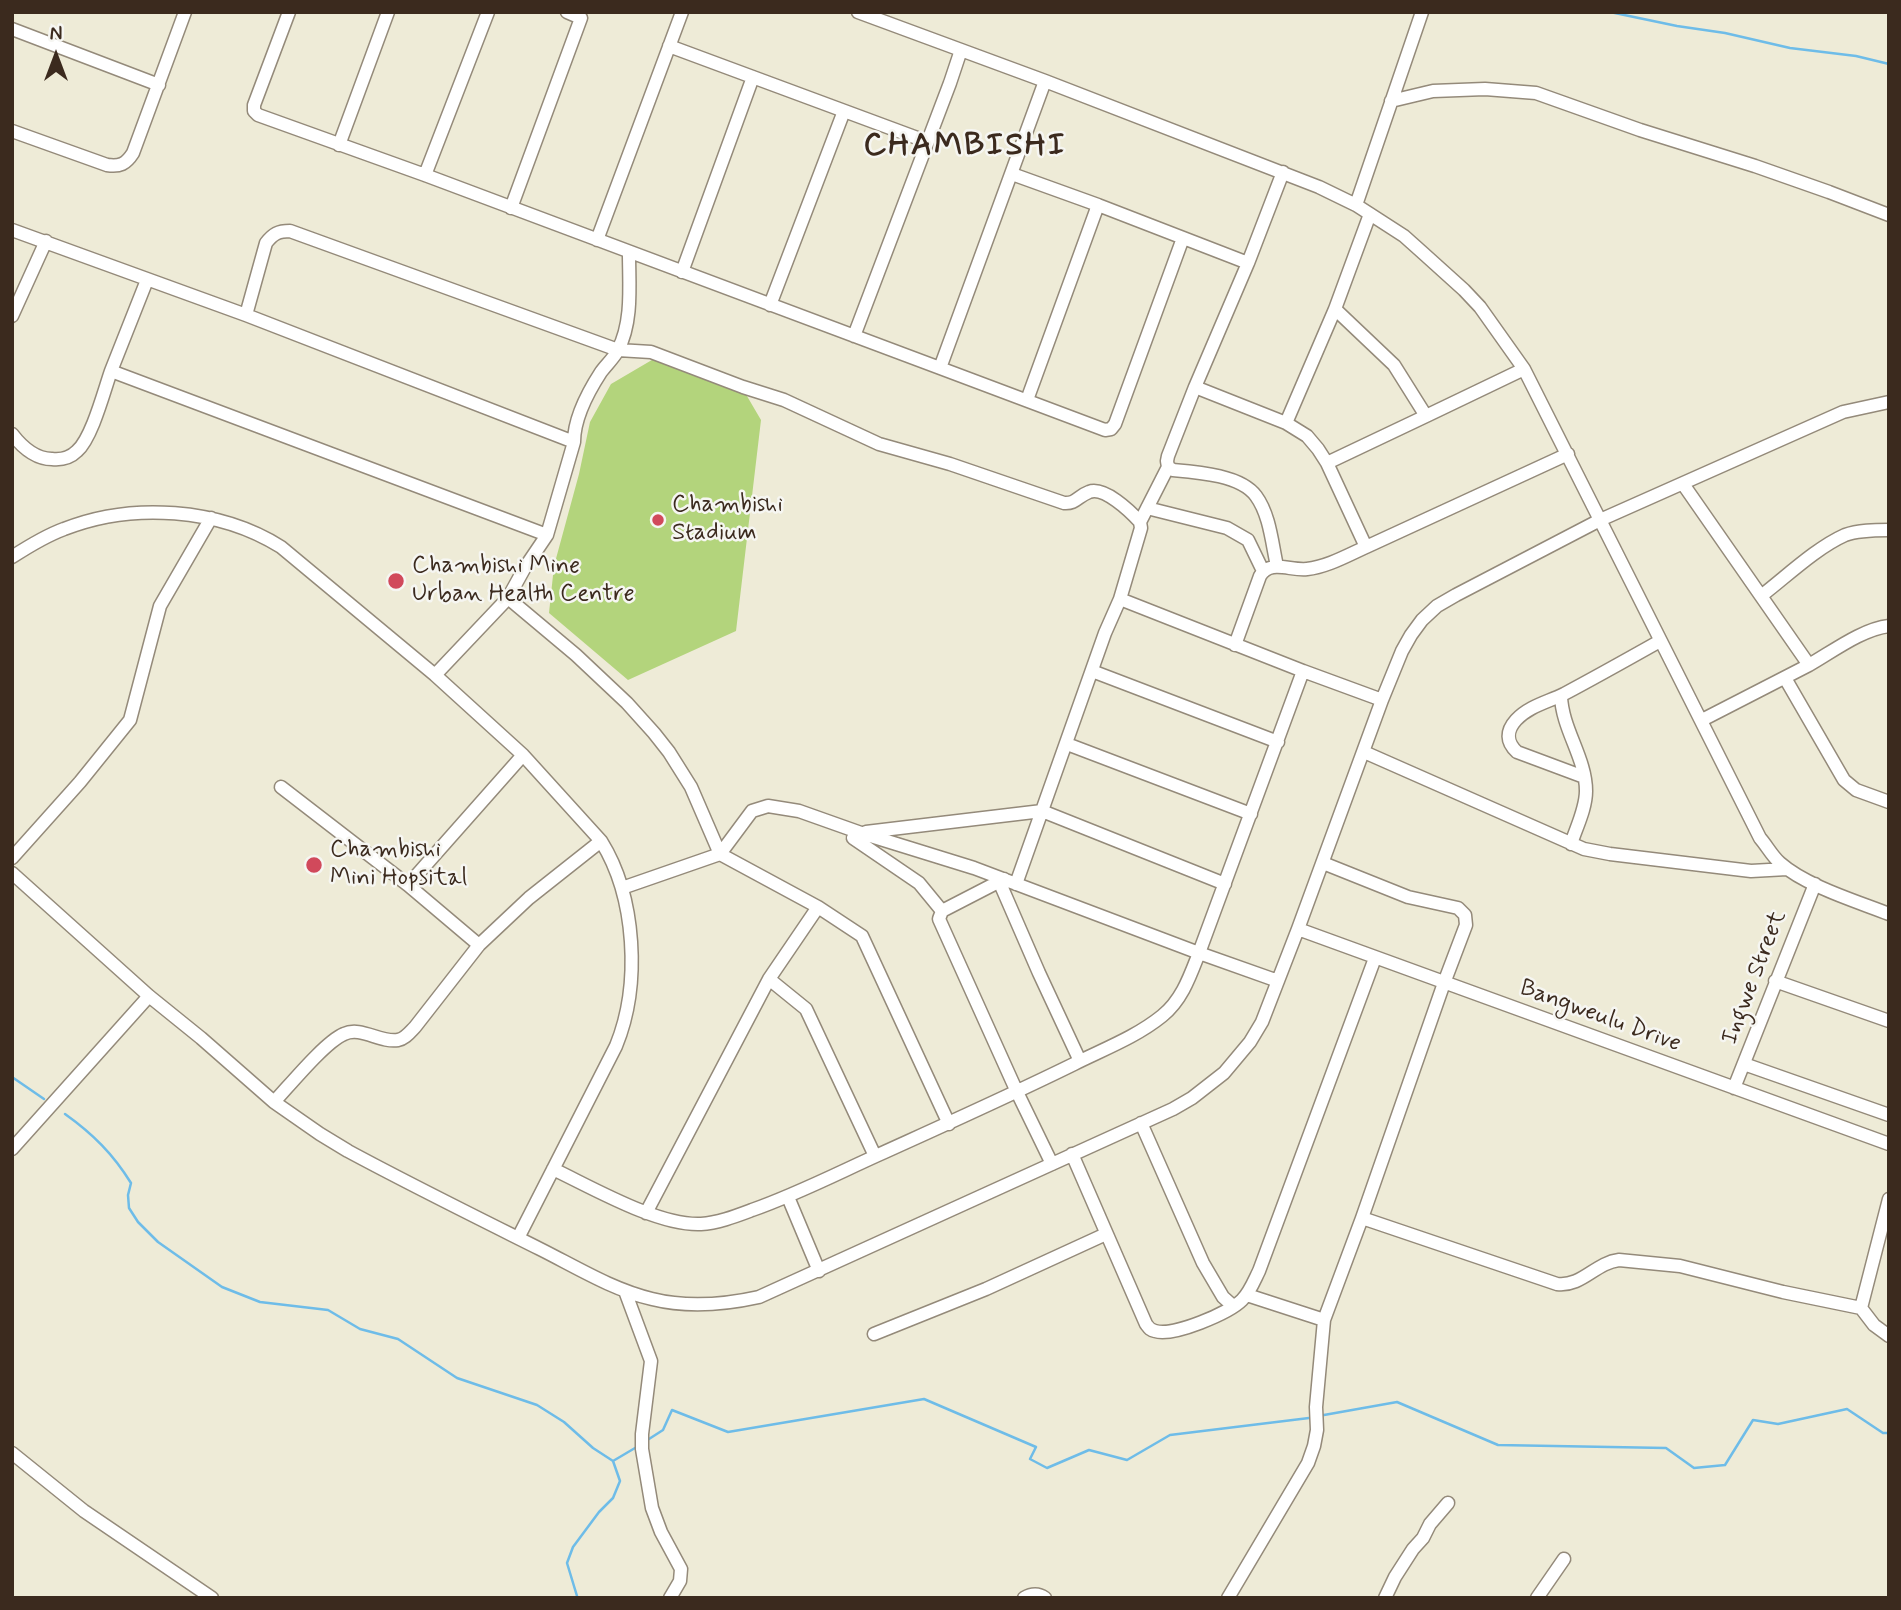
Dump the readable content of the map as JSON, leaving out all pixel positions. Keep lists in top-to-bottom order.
{
  "streets": {
    "street": ["Ingwe Street", "Bangweulu Drive"]
  },
  "crossings": [
    ["Ingwe Street", "Bangweulu Drive"]
  ],
  "districts": ["CHAMBISHI"],
  "places": ["Chambishi Stadium", "Chambishi Mine Urban Health Centre", "Chambishi Mini Hopsital"],
  "north": "top"
}
